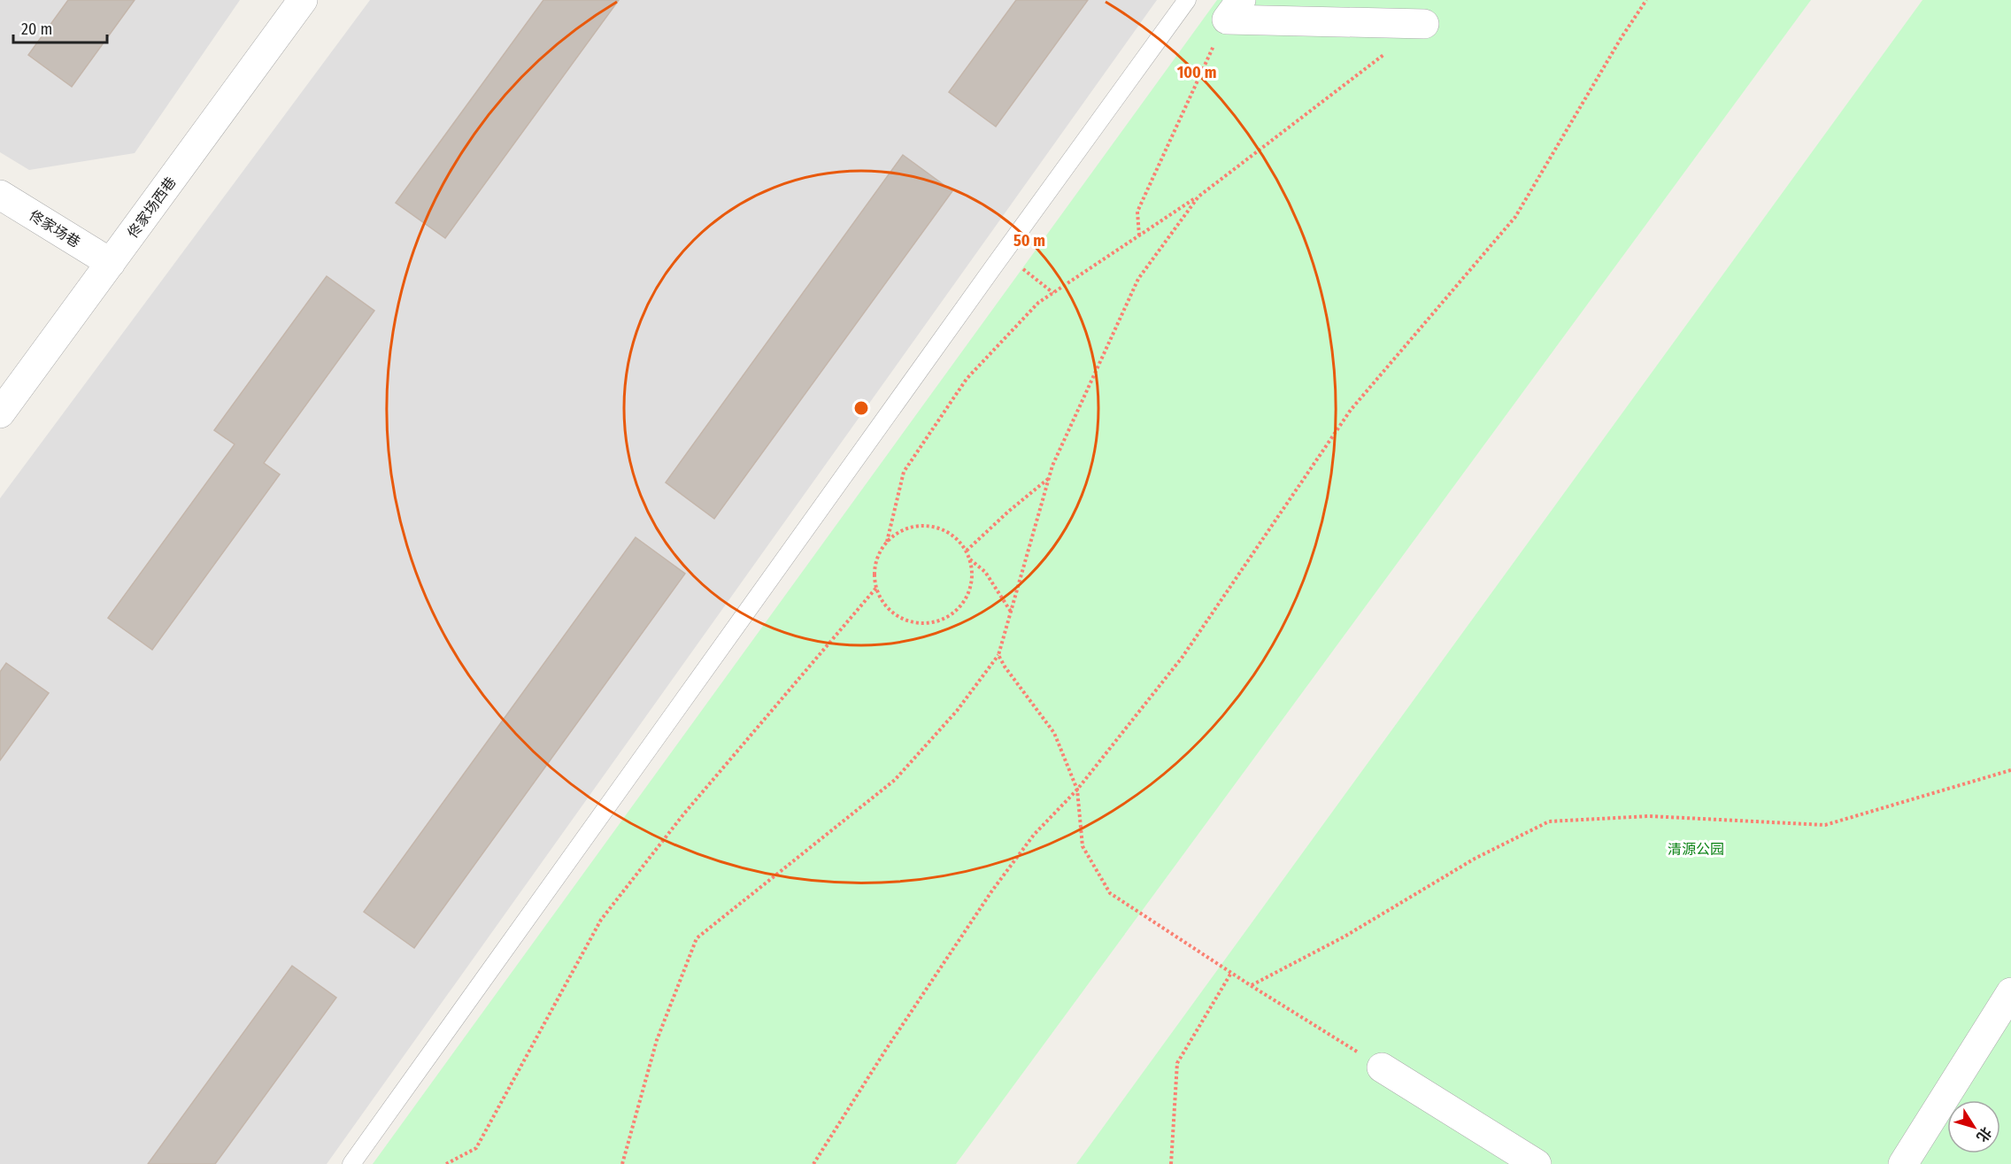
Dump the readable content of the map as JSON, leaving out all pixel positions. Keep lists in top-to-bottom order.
{
  "streets": {
    "street": ["佟家场西巷", "佟家场巷"]
  },
  "crossings": [
    ["佟家场西巷", "佟家场巷"]
  ],
  "parks": ["清源公园"],
  "scale_bar": "20 m",
  "north": "bottom right",
  "rings": ["100 m", "50 m"]
}
